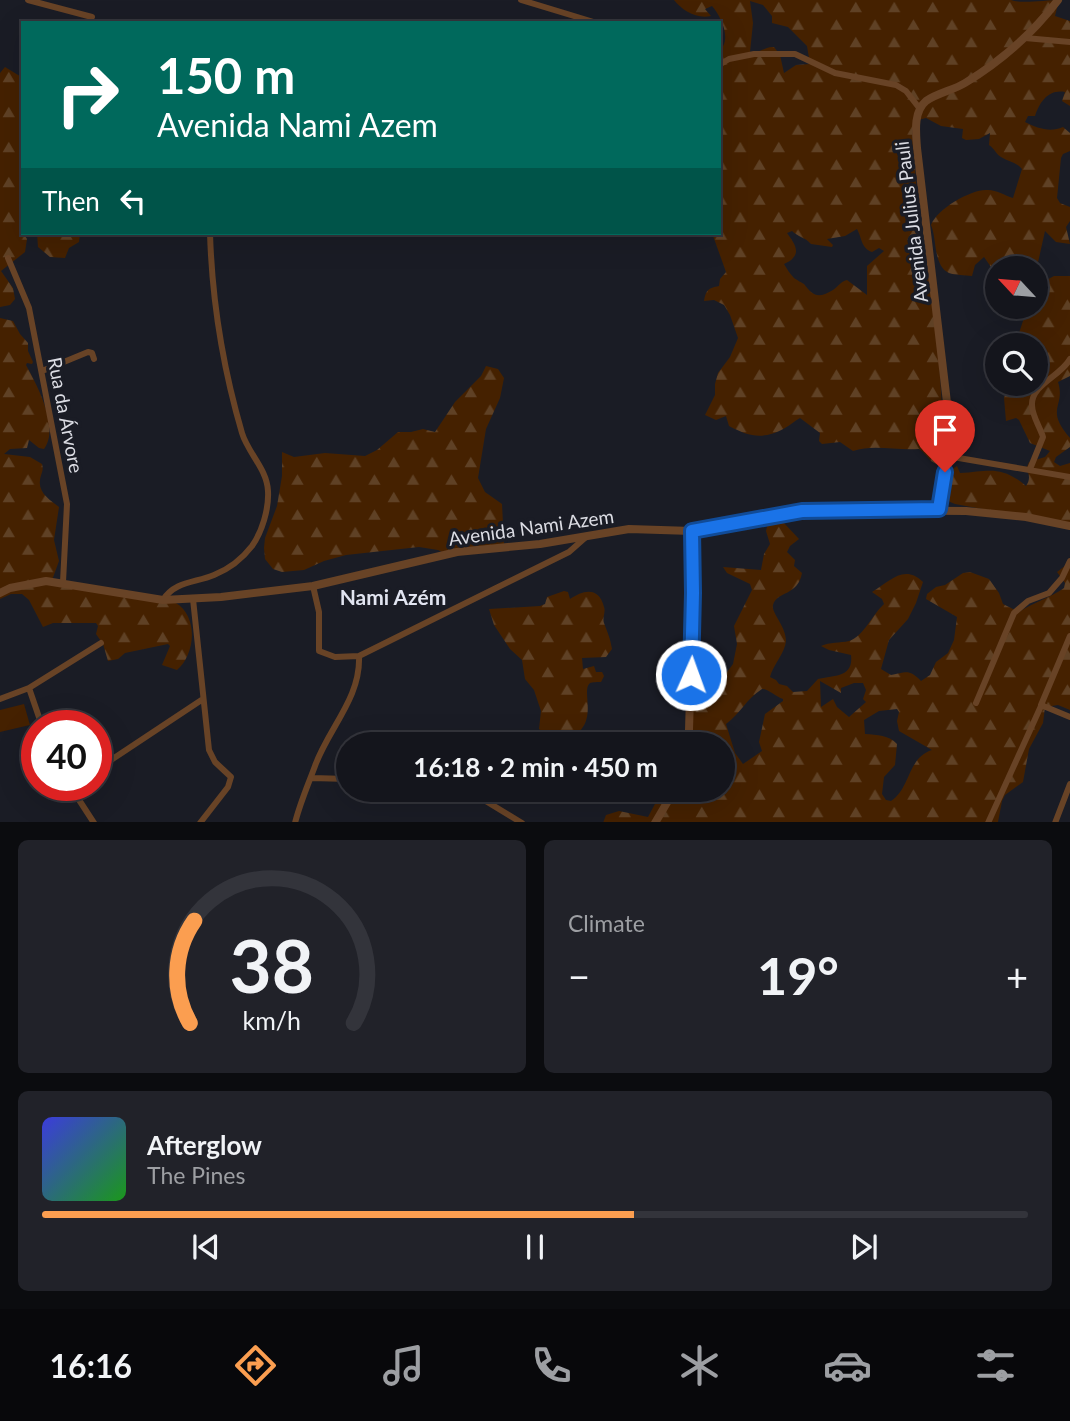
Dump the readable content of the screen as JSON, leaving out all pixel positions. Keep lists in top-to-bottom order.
{
  "streets": {
    "street": ["Avenida Julius Pauli", "Rua da Árvore", "Avenida Nami Azem"]
  },
  "crossings": [
    ["Avenida Julius Pauli", "Avenida Nami Azem"],
    ["Rua da Árvore", "Avenida Nami Azem"]
  ],
  "districts": ["Nami Azém"],
  "north": "top left",
  "page": {
    "turn": ["150 m", "Avenida Nami Azem"],
    "then": "Then",
    "limit": "40",
    "trip": "16:18 · 2 min · 450 m",
    "tile": "Climate",
    "heat": ["−", "19°", "+"],
    "song": ["Afterglow", "The Pines"],
    "tabs": "16:16",
    "gauge": ["38", "km/h"]
  }
}
